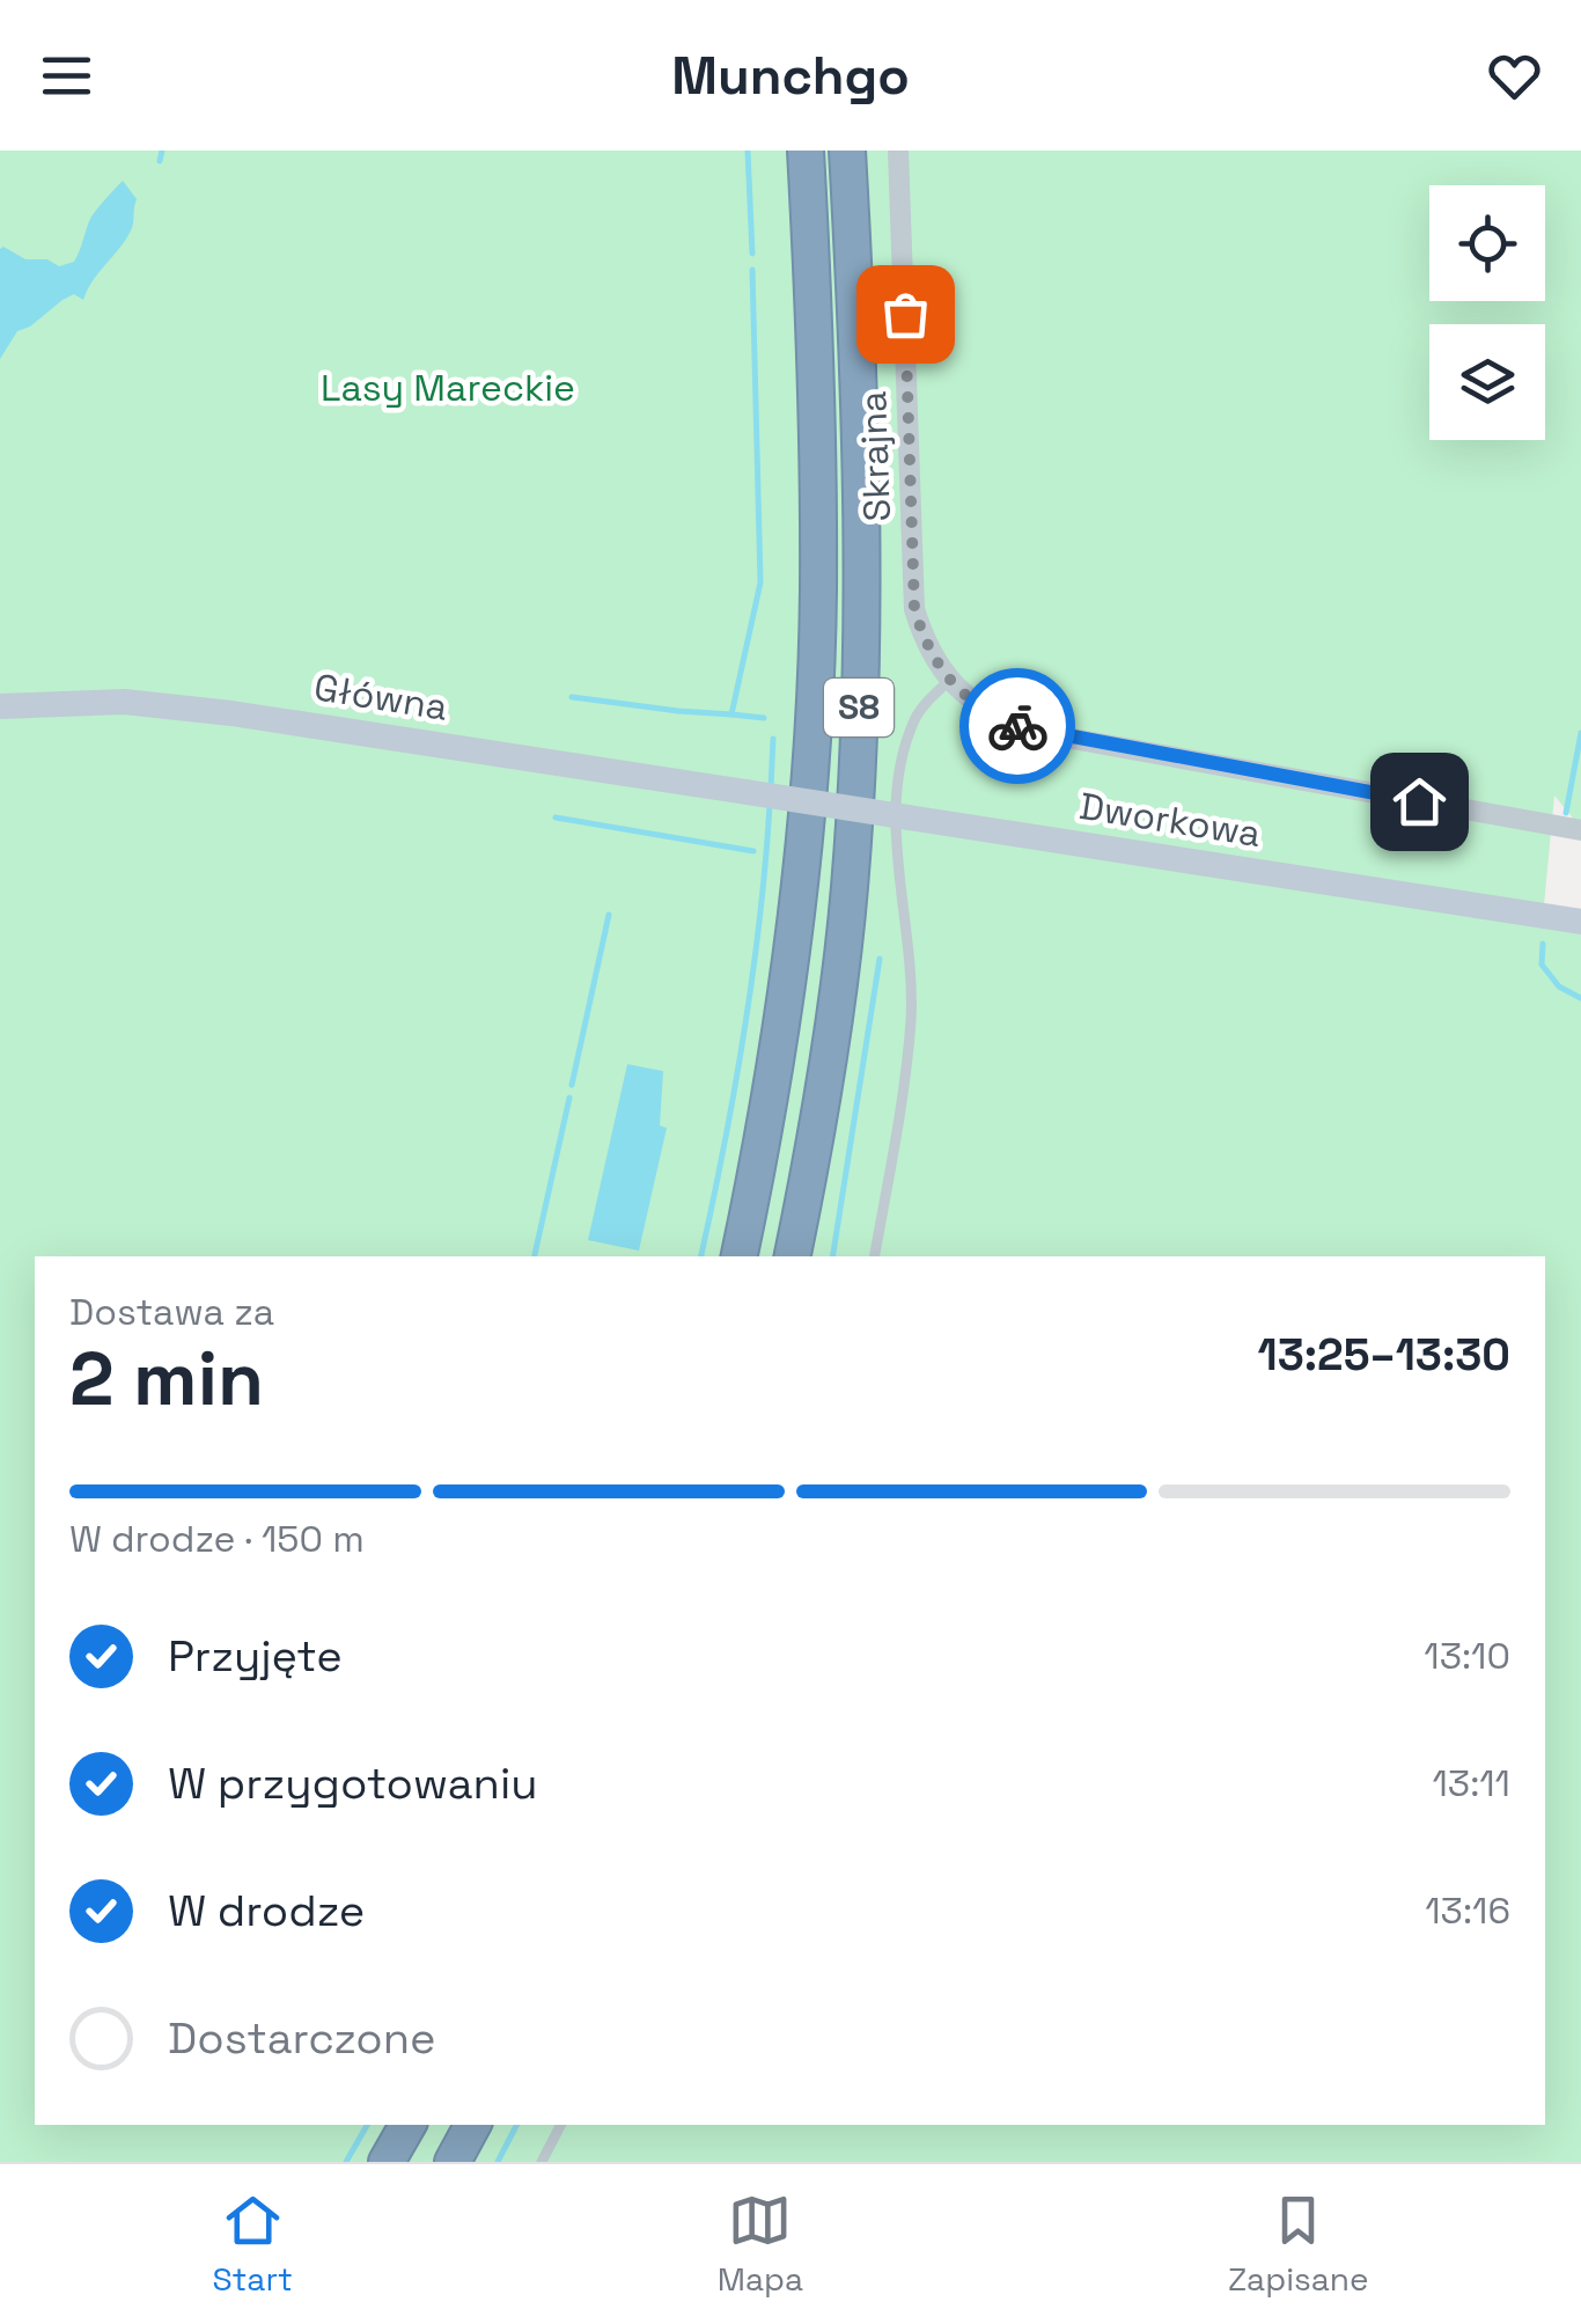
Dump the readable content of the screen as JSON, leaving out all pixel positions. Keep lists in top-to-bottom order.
{
  "streets": {
    "highway": ["S8"],
    "street": ["Skrajna", "Główna", "Dworkowa"]
  },
  "crossings": [
    ["Skrajna", "Dworkowa"],
    ["Główna", "Dworkowa"]
  ],
  "parks": ["Lasy Mareckie"],
  "page": {
    "header": "Munchgo",
    "heading": ["2 min", "Dostawa za", "13:25–13:30"],
    "bar": "W drodze · 150 m",
    "list": [
      ["Przyjęte", "13:10"],
      ["W przygotowaniu", "13:11"],
      ["W drodze", "13:16"],
      "Dostarczone"
    ],
    "tabs": ["Start", "Mapa", "Zapisane"]
  }
}
